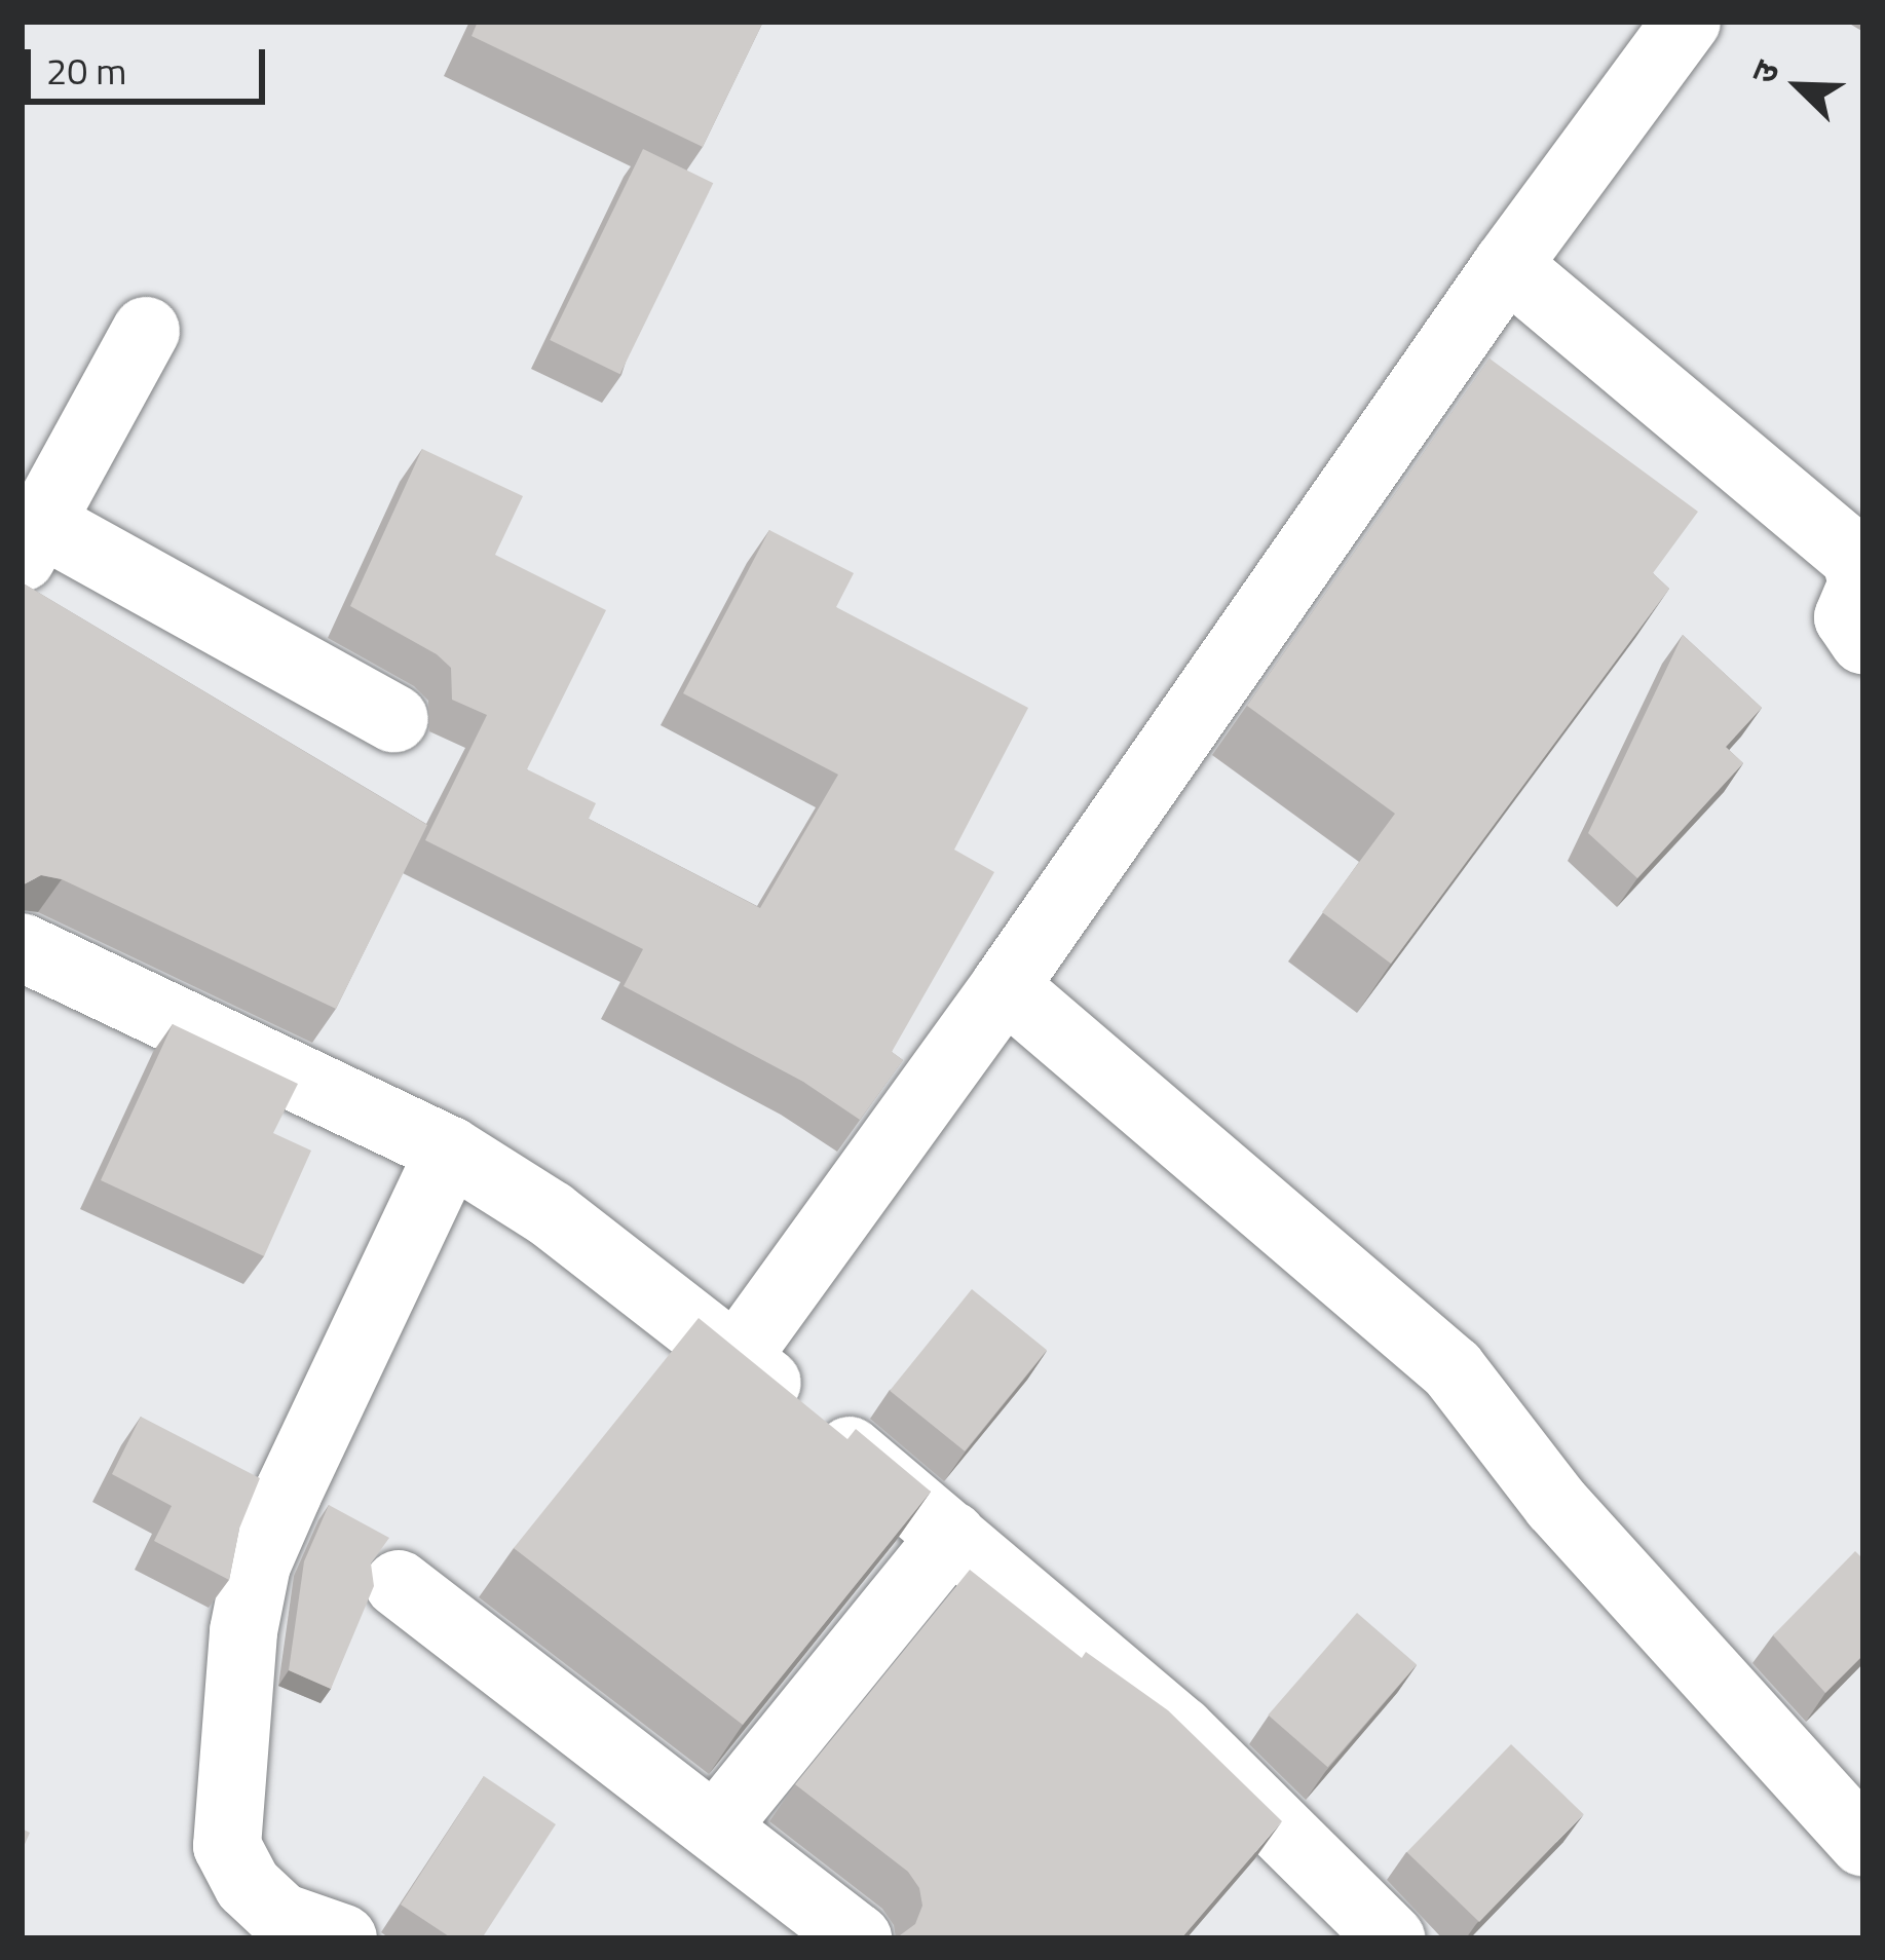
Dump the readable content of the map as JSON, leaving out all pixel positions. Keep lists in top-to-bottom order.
{
  "scale_bar": "20 m",
  "north": "top left"
}
